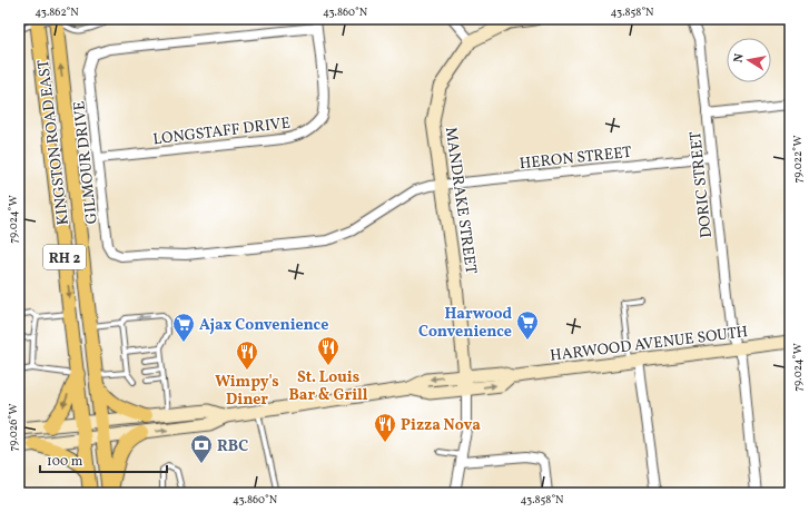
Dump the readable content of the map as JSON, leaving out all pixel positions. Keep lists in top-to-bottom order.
{
  "streets": {
    "main road": [
      "KINGSTON ROAD EAST",
      "MANDRAKE STREET",
      "RH 2",
      "HARWOOD AVENUE SOUTH"
    ],
    "street": [
      "LONGSTAFF DRIVE",
      "HERON STREET",
      "GILMOUR DRIVE",
      "DORIC STREET"
    ]
  },
  "crossings": [
    ["LONGSTAFF DRIVE", "GILMOUR DRIVE"],
    ["KINGSTON ROAD EAST", "RH 2"],
    ["KINGSTON ROAD EAST", "HARWOOD AVENUE SOUTH"],
    ["HERON STREET", "GILMOUR DRIVE"],
    ["HERON STREET", "DORIC STREET"],
    ["HERON STREET", "MANDRAKE STREET"],
    ["GILMOUR DRIVE", "MANDRAKE STREET"],
    ["DORIC STREET", "HARWOOD AVENUE SOUTH"],
    ["MANDRAKE STREET", "HARWOOD AVENUE SOUTH"],
    ["RH 2", "HARWOOD AVENUE SOUTH"]
  ],
  "places": {
    "supermarket": ["Harwood Convenience", "Ajax Convenience"],
    "restaurant": ["St. Louis Bar & Grill", "Wimpy's Diner", "Pizza Nova"],
    "bank": ["RBC"]
  },
  "scale_bar": "100 m",
  "north": "left",
  "coordinates": [
    "43.862°N",
    "43.860°N",
    "43.858°N",
    "79.022°W",
    "79.024°W",
    "79.026°W"
  ]
}
